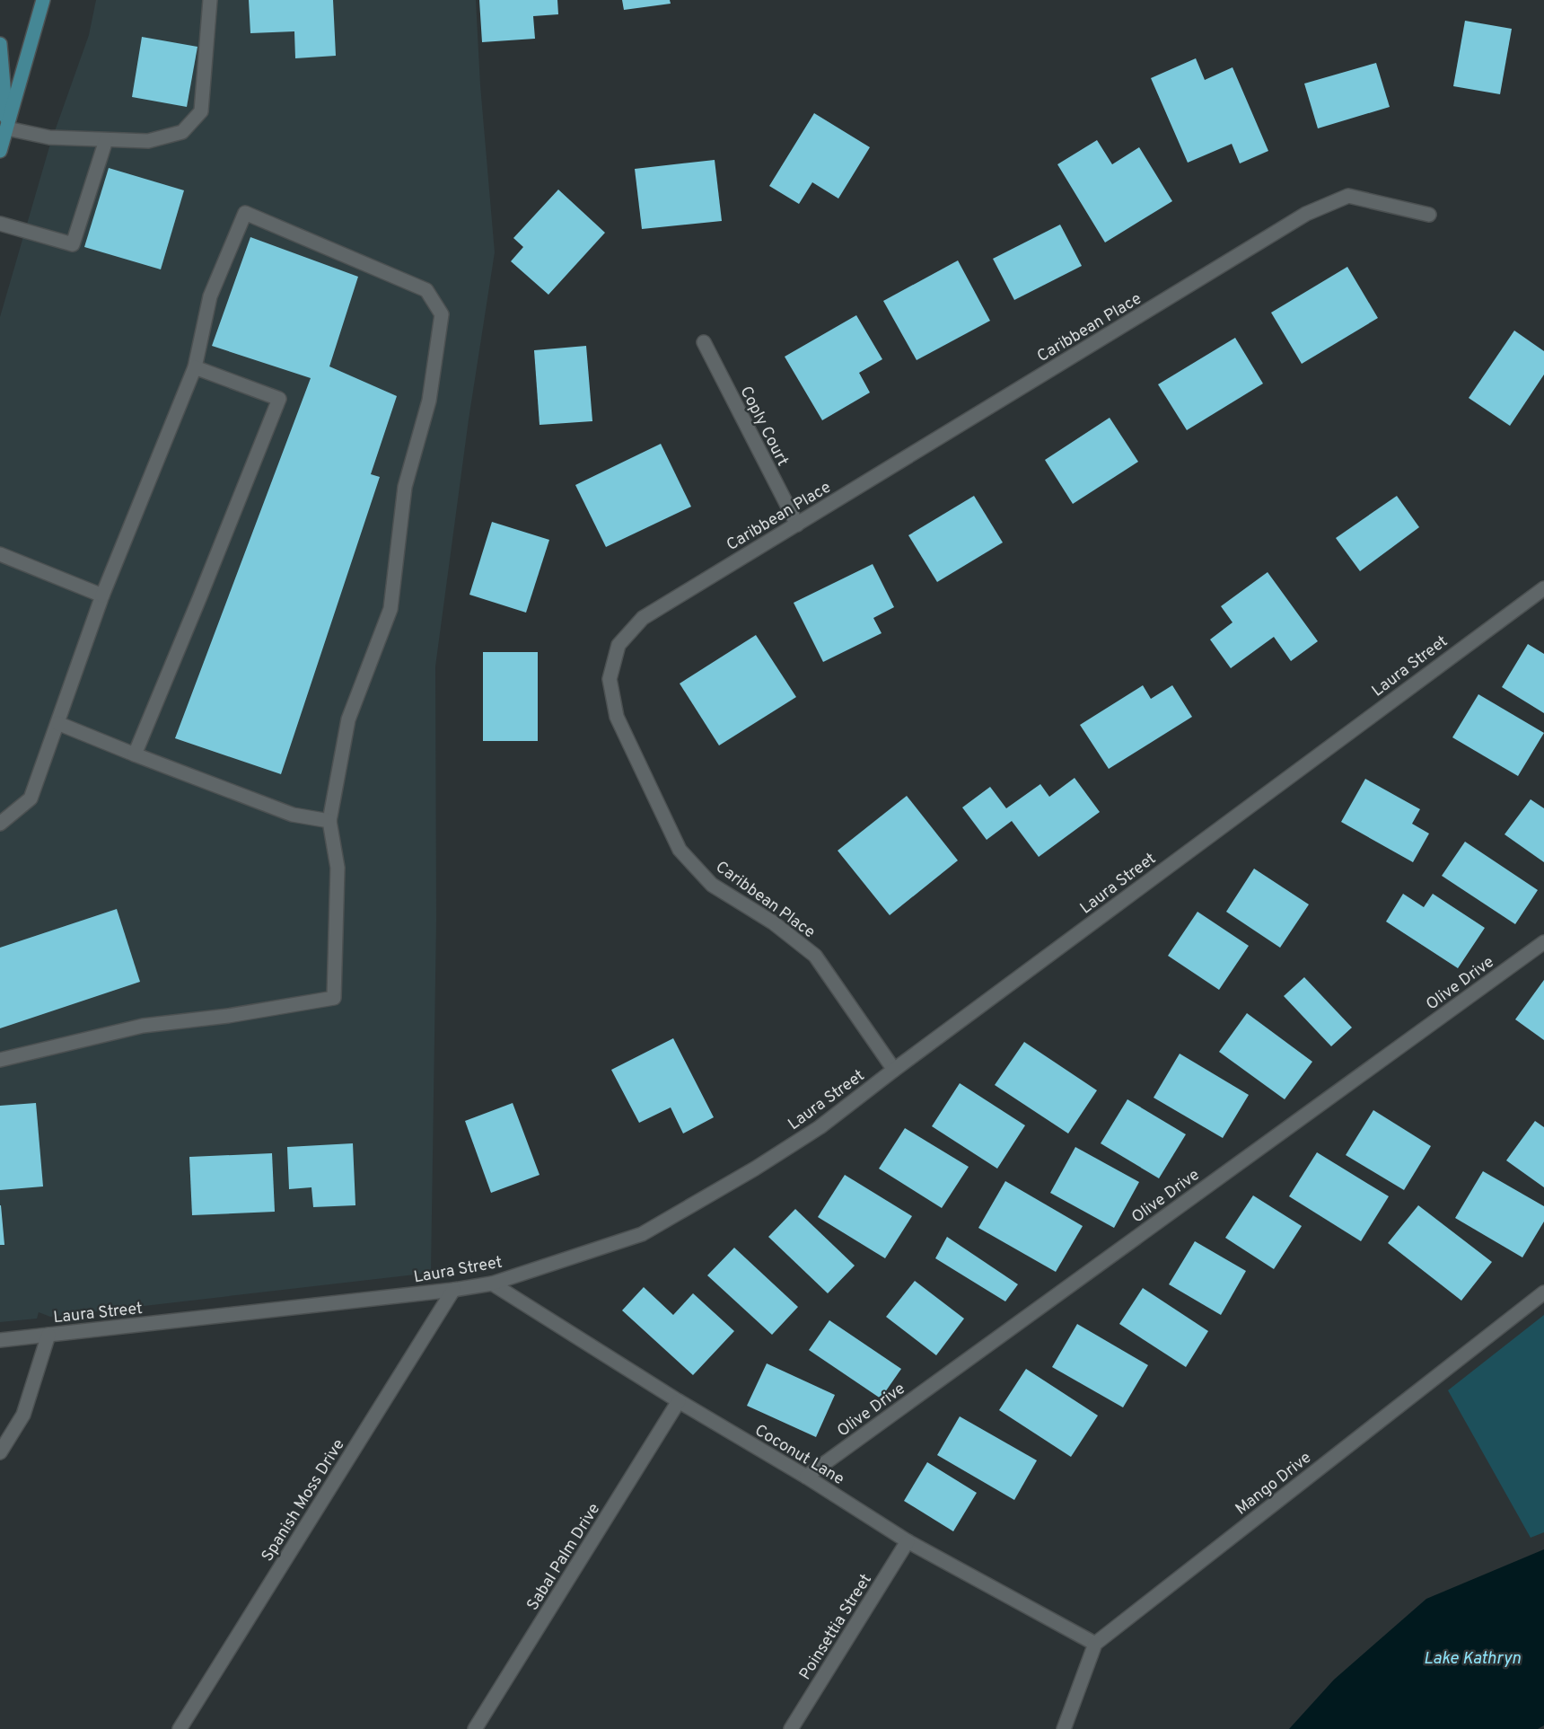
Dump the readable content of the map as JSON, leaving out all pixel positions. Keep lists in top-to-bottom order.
{
  "streets": {
    "street": [
      "Caribbean Place",
      "Coply Court",
      "Laura Street",
      "Olive Drive",
      "Coconut Lane",
      "Mango Drive",
      "Spanish Moss Drive",
      "Sabal Palm Drive",
      "Poinsettia Street"
    ]
  },
  "crossings": [
    ["Caribbean Place", "Coply Court"],
    ["Caribbean Place", "Laura Street"],
    ["Laura Street", "Coconut Lane"],
    ["Laura Street", "Spanish Moss Drive"],
    ["Olive Drive", "Coconut Lane"],
    ["Coconut Lane", "Mango Drive"],
    ["Coconut Lane", "Sabal Palm Drive"],
    ["Coconut Lane", "Poinsettia Street"]
  ],
  "water": ["Lake Kathryn"]
}
